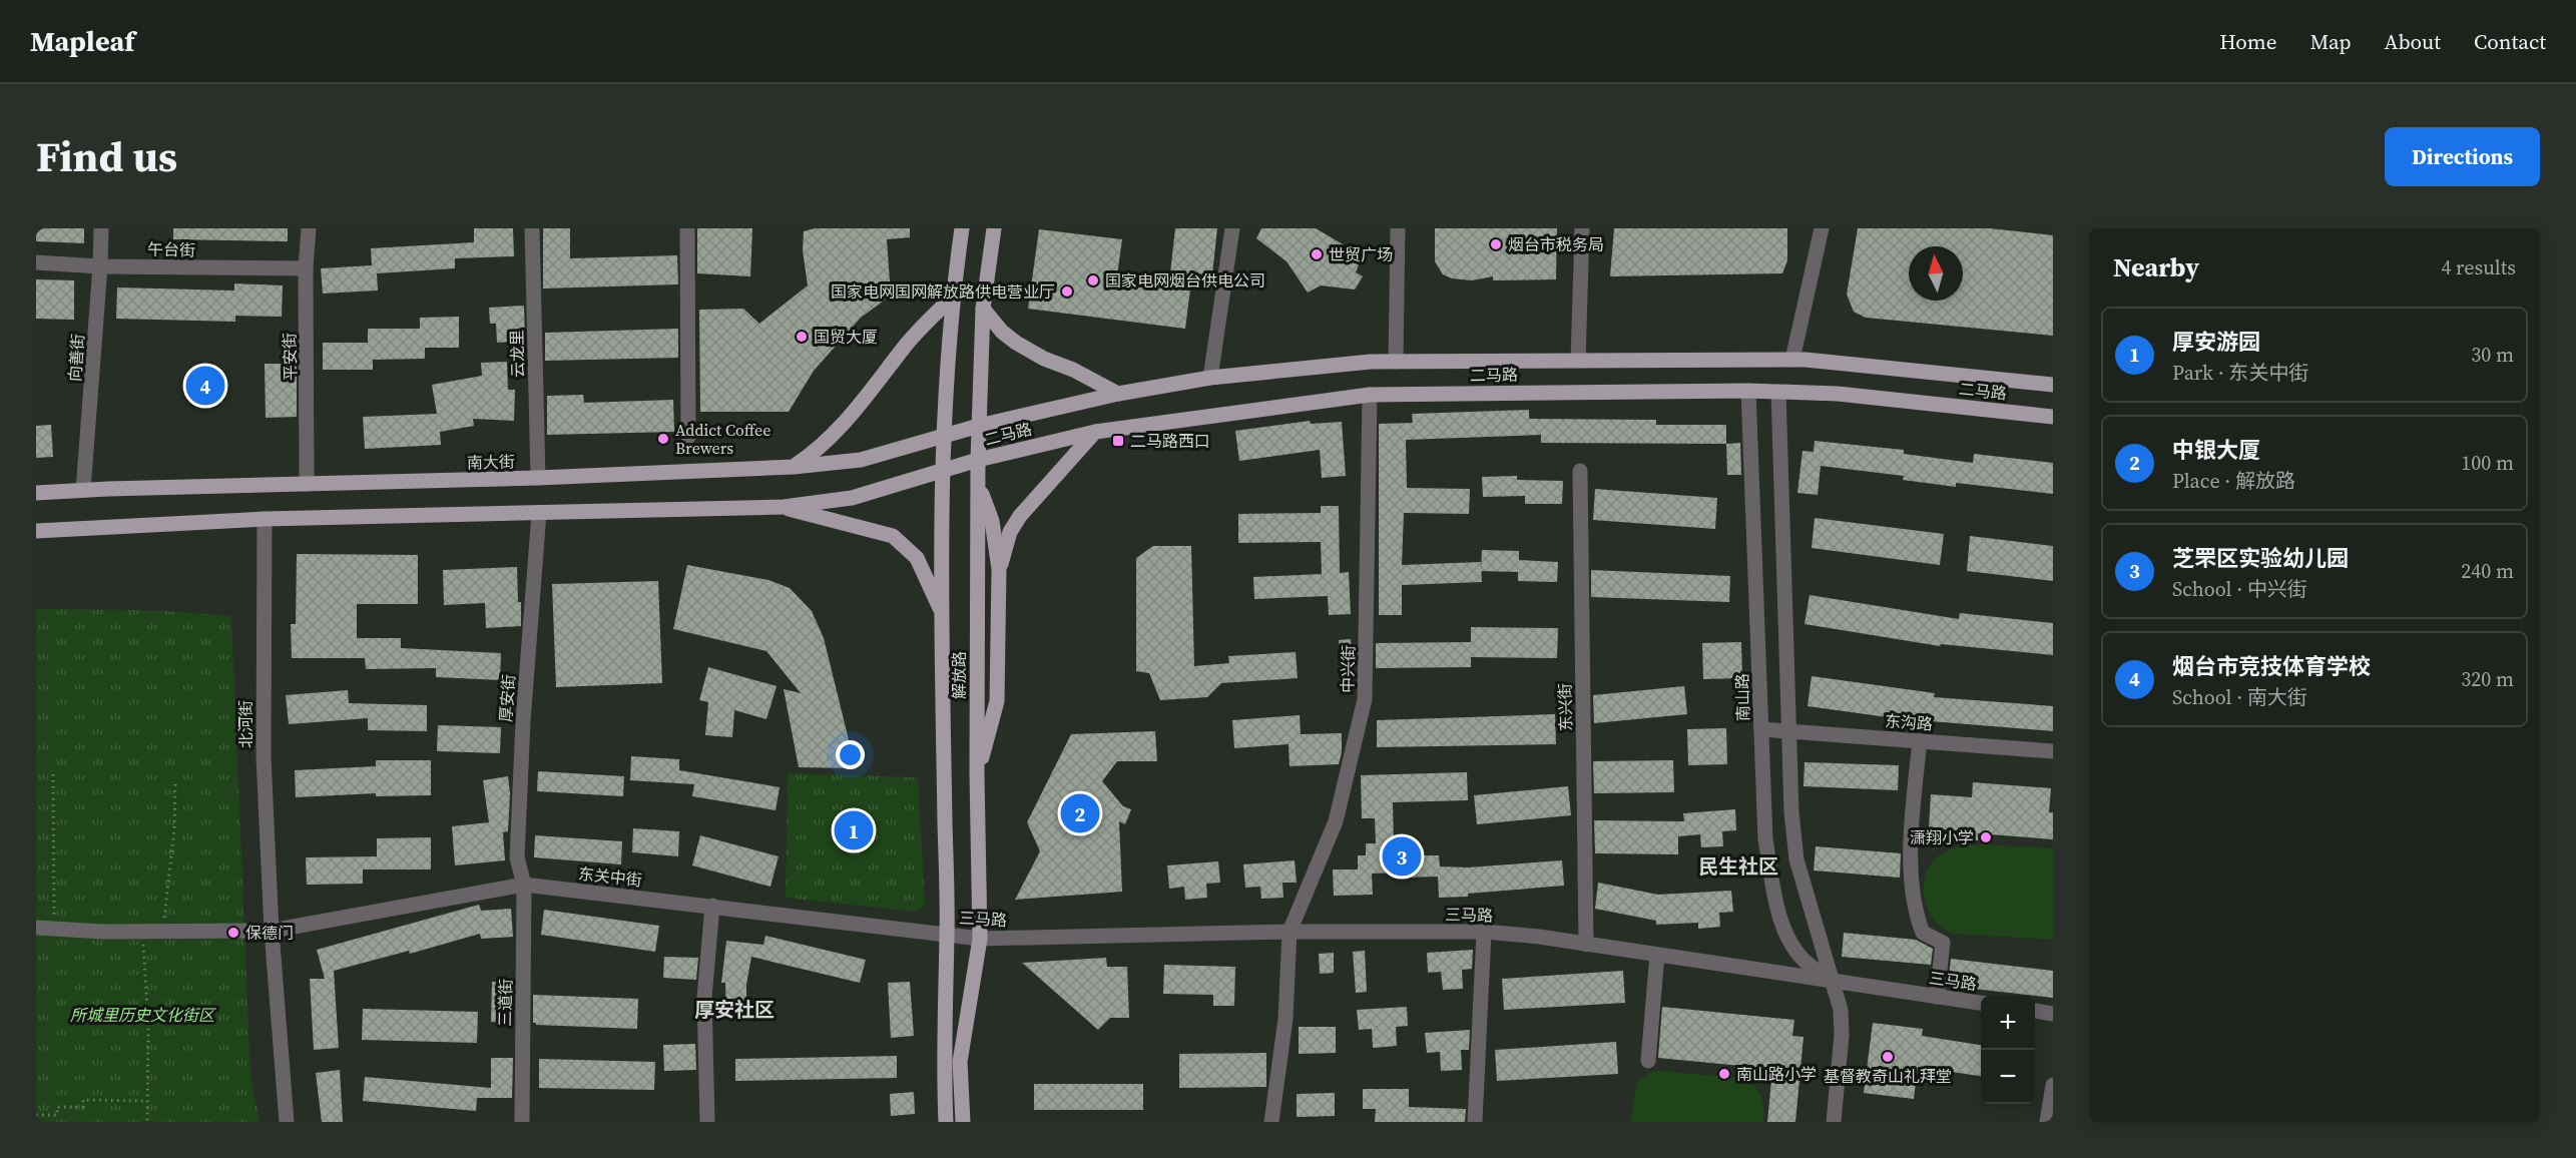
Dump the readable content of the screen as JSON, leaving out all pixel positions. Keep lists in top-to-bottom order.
{
  "streets": {
    "main road": ["二马路", "南大街", "解放路"],
    "street": [
      "午台街",
      "云龙里",
      "平安街",
      "向善街",
      "中兴街",
      "南山路",
      "厚安街",
      "东兴街",
      "东沟路",
      "北河街",
      "东关中街",
      "三马路",
      "三道街"
    ]
  },
  "crossings": [
    ["午台街", "平安街"],
    ["午台街", "向善街"],
    ["云龙里", "南大街"],
    ["平安街", "南大街"],
    ["向善街", "南大街"],
    ["二马路", "南大街"],
    ["二马路", "中兴街"],
    ["二马路", "解放路"],
    ["二马路", "南山路"],
    ["南大街", "解放路"],
    ["中兴街", "三马路"],
    ["解放路", "东关中街"],
    ["解放路", "三马路"],
    ["南山路", "东沟路"],
    ["南山路", "三马路"],
    ["厚安街", "东关中街"],
    ["厚安街", "三道街"],
    ["东兴街", "三马路"],
    ["北河街", "东关中街"],
    ["东关中街", "三马路"],
    ["东关中街", "三道街"]
  ],
  "districts": ["民生社区", "厚安社区"],
  "parks": ["所城里历史文化街区"],
  "places": {
    "other": [
      "烟台市税务局",
      "世贸广场",
      "国家电网烟台供电公司",
      "国家电网国网解放路供电营业厅",
      "国贸大厦",
      "Addict Coffee Brewers",
      "潇翔小学",
      "保德门",
      "基督教奇山礼拜堂",
      "南山路小学"
    ],
    "transit": ["二马路西口"]
  },
  "north": "top",
  "page": {
    "header": "Mapleaf",
    "nav": [
      "Home",
      "Map",
      "About",
      "Contact"
    ],
    "title": "Find us",
    "buttons": "Directions",
    "heading": ["Nearby", "4 results"],
    "list": [
      {
        "mark": "1",
        "name": "厚安游园",
        "note": "Park · 东关中街",
        "value": "30 m"
      },
      {
        "mark": "2",
        "name": "中银大厦",
        "note": "Place · 解放路",
        "value": "100 m"
      },
      {
        "mark": "3",
        "name": "芝罘区实验幼儿园",
        "note": "School · 中兴街",
        "value": "240 m"
      },
      {
        "mark": "4",
        "name": "烟台市竞技体育学校",
        "note": "School · 南大街",
        "value": "320 m"
      }
    ],
    "pins": [
      "4",
      "2",
      "1",
      "3"
    ],
    "map_buttons": ["+", "−"]
  }
}
